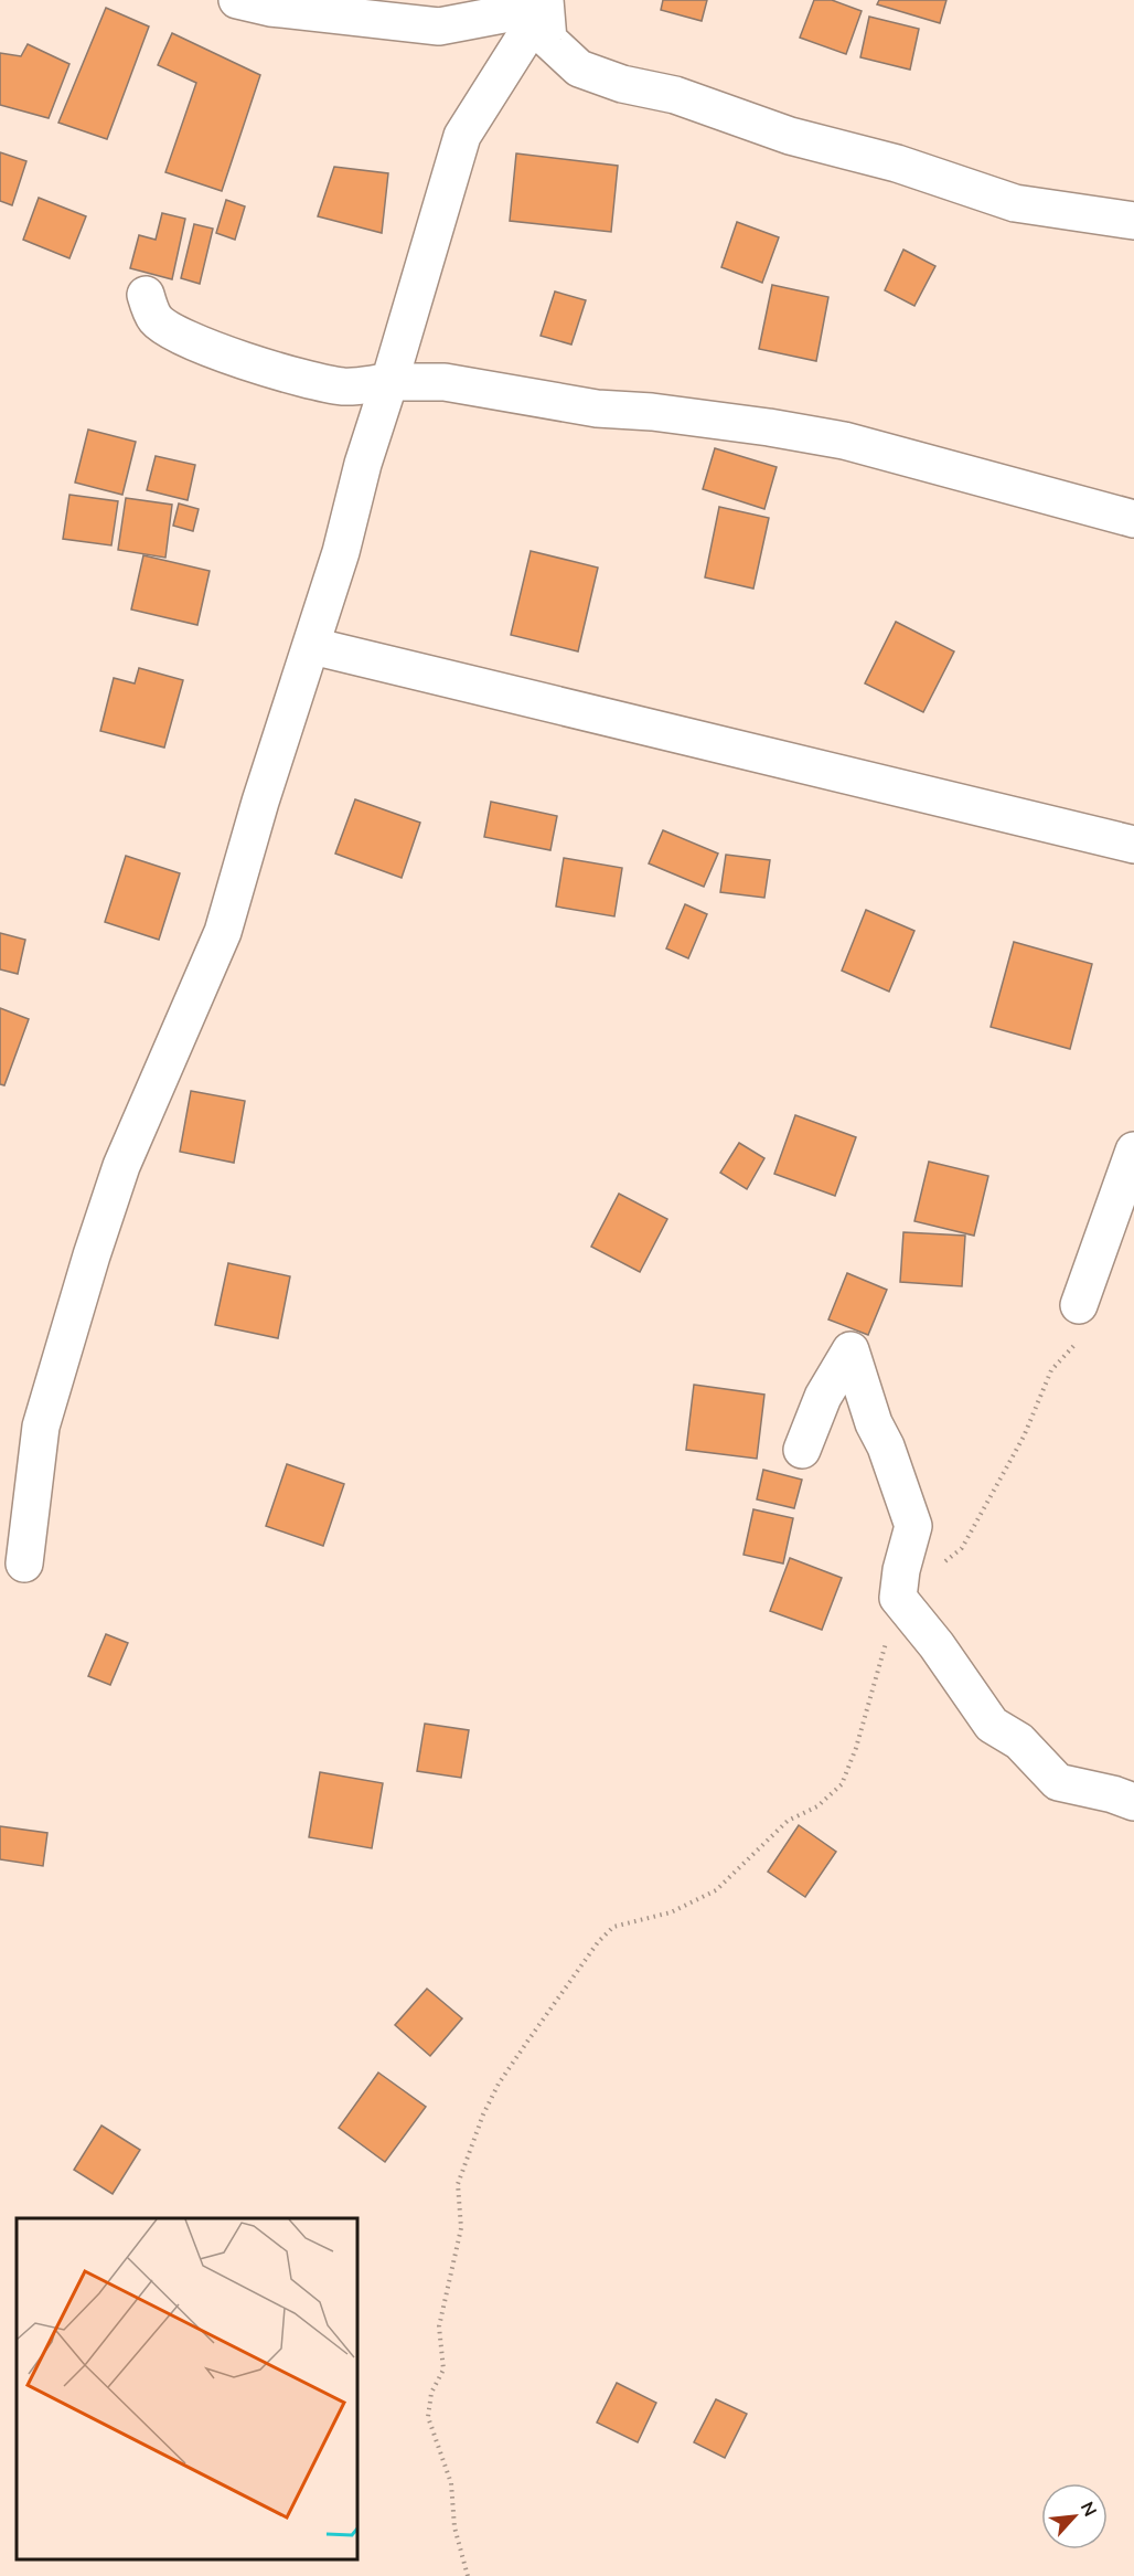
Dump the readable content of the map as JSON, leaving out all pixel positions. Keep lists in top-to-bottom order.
{
  "north": "top right"
}
